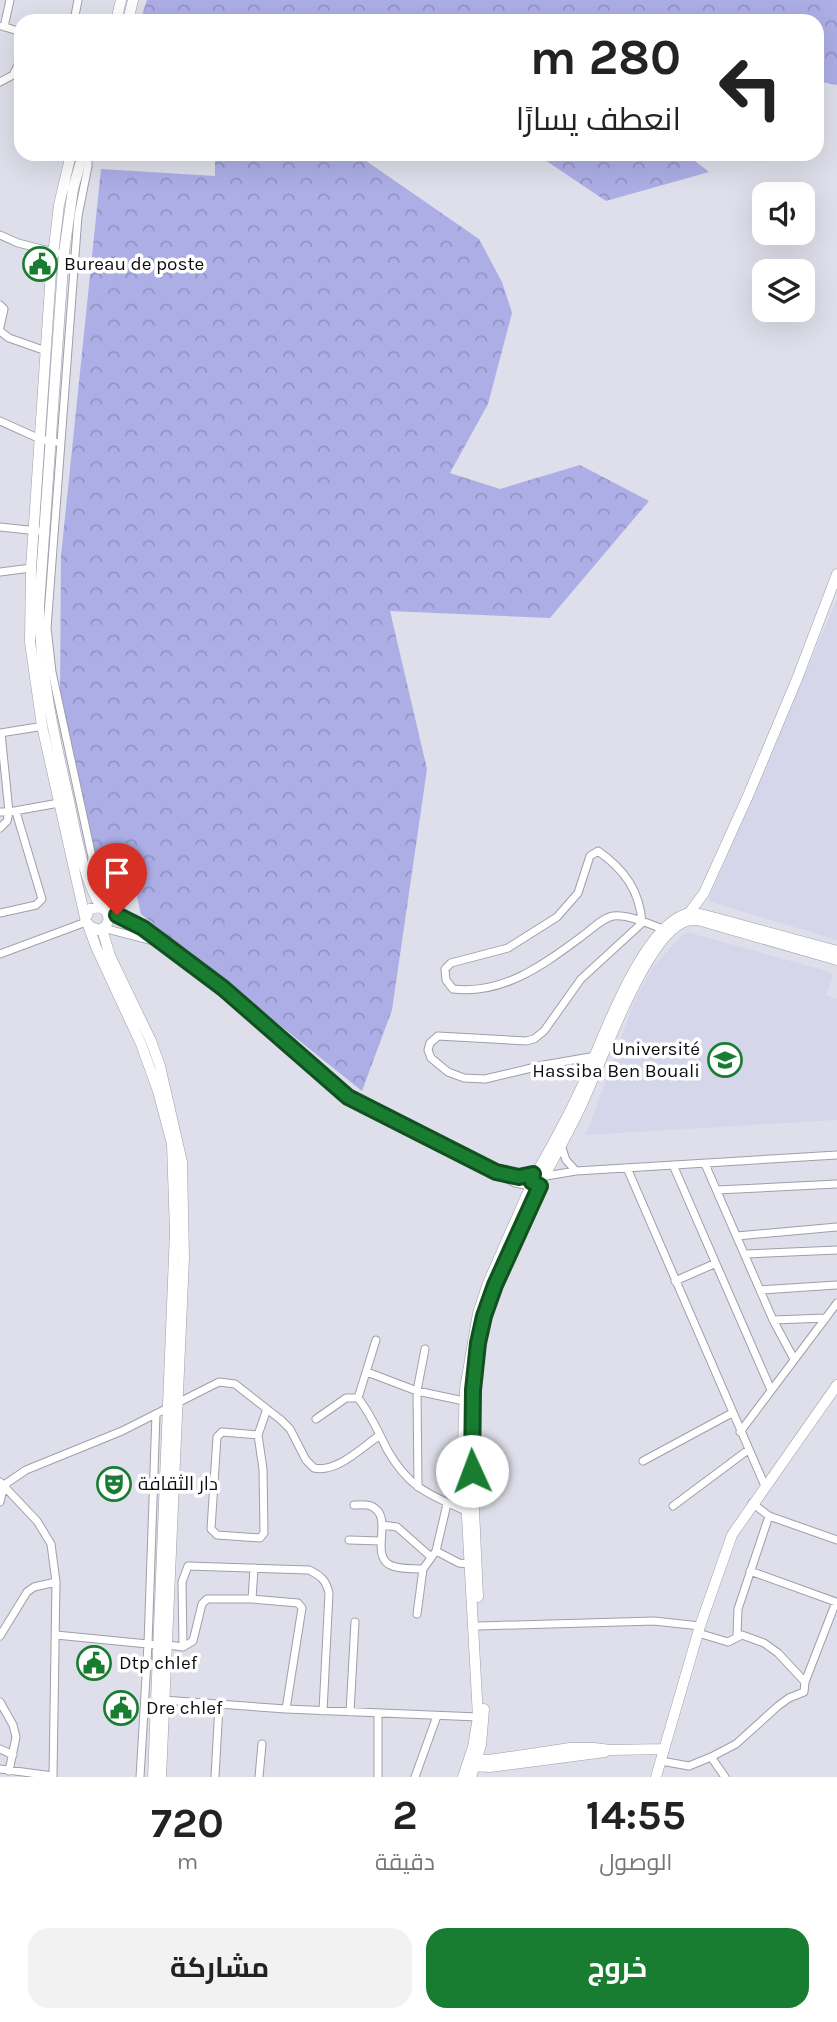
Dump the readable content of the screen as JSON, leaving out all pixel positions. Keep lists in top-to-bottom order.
{
  "places": {
    "public building": ["Bureau de poste", "Dtp chlef", "Dre chlef"],
    "school or university": ["Université Hassiba Ben Bouali"],
    "theatre": ["دار الثقافة"]
  },
  "page": {
    "turn": ["280 m", "انعطف يسارًا"],
    "eta": [
      "14:55",
      "الوصول",
      "2",
      "دقيقة",
      "720",
      "m"
    ],
    "buttons": ["خروج", "مشاركة"]
  }
}
